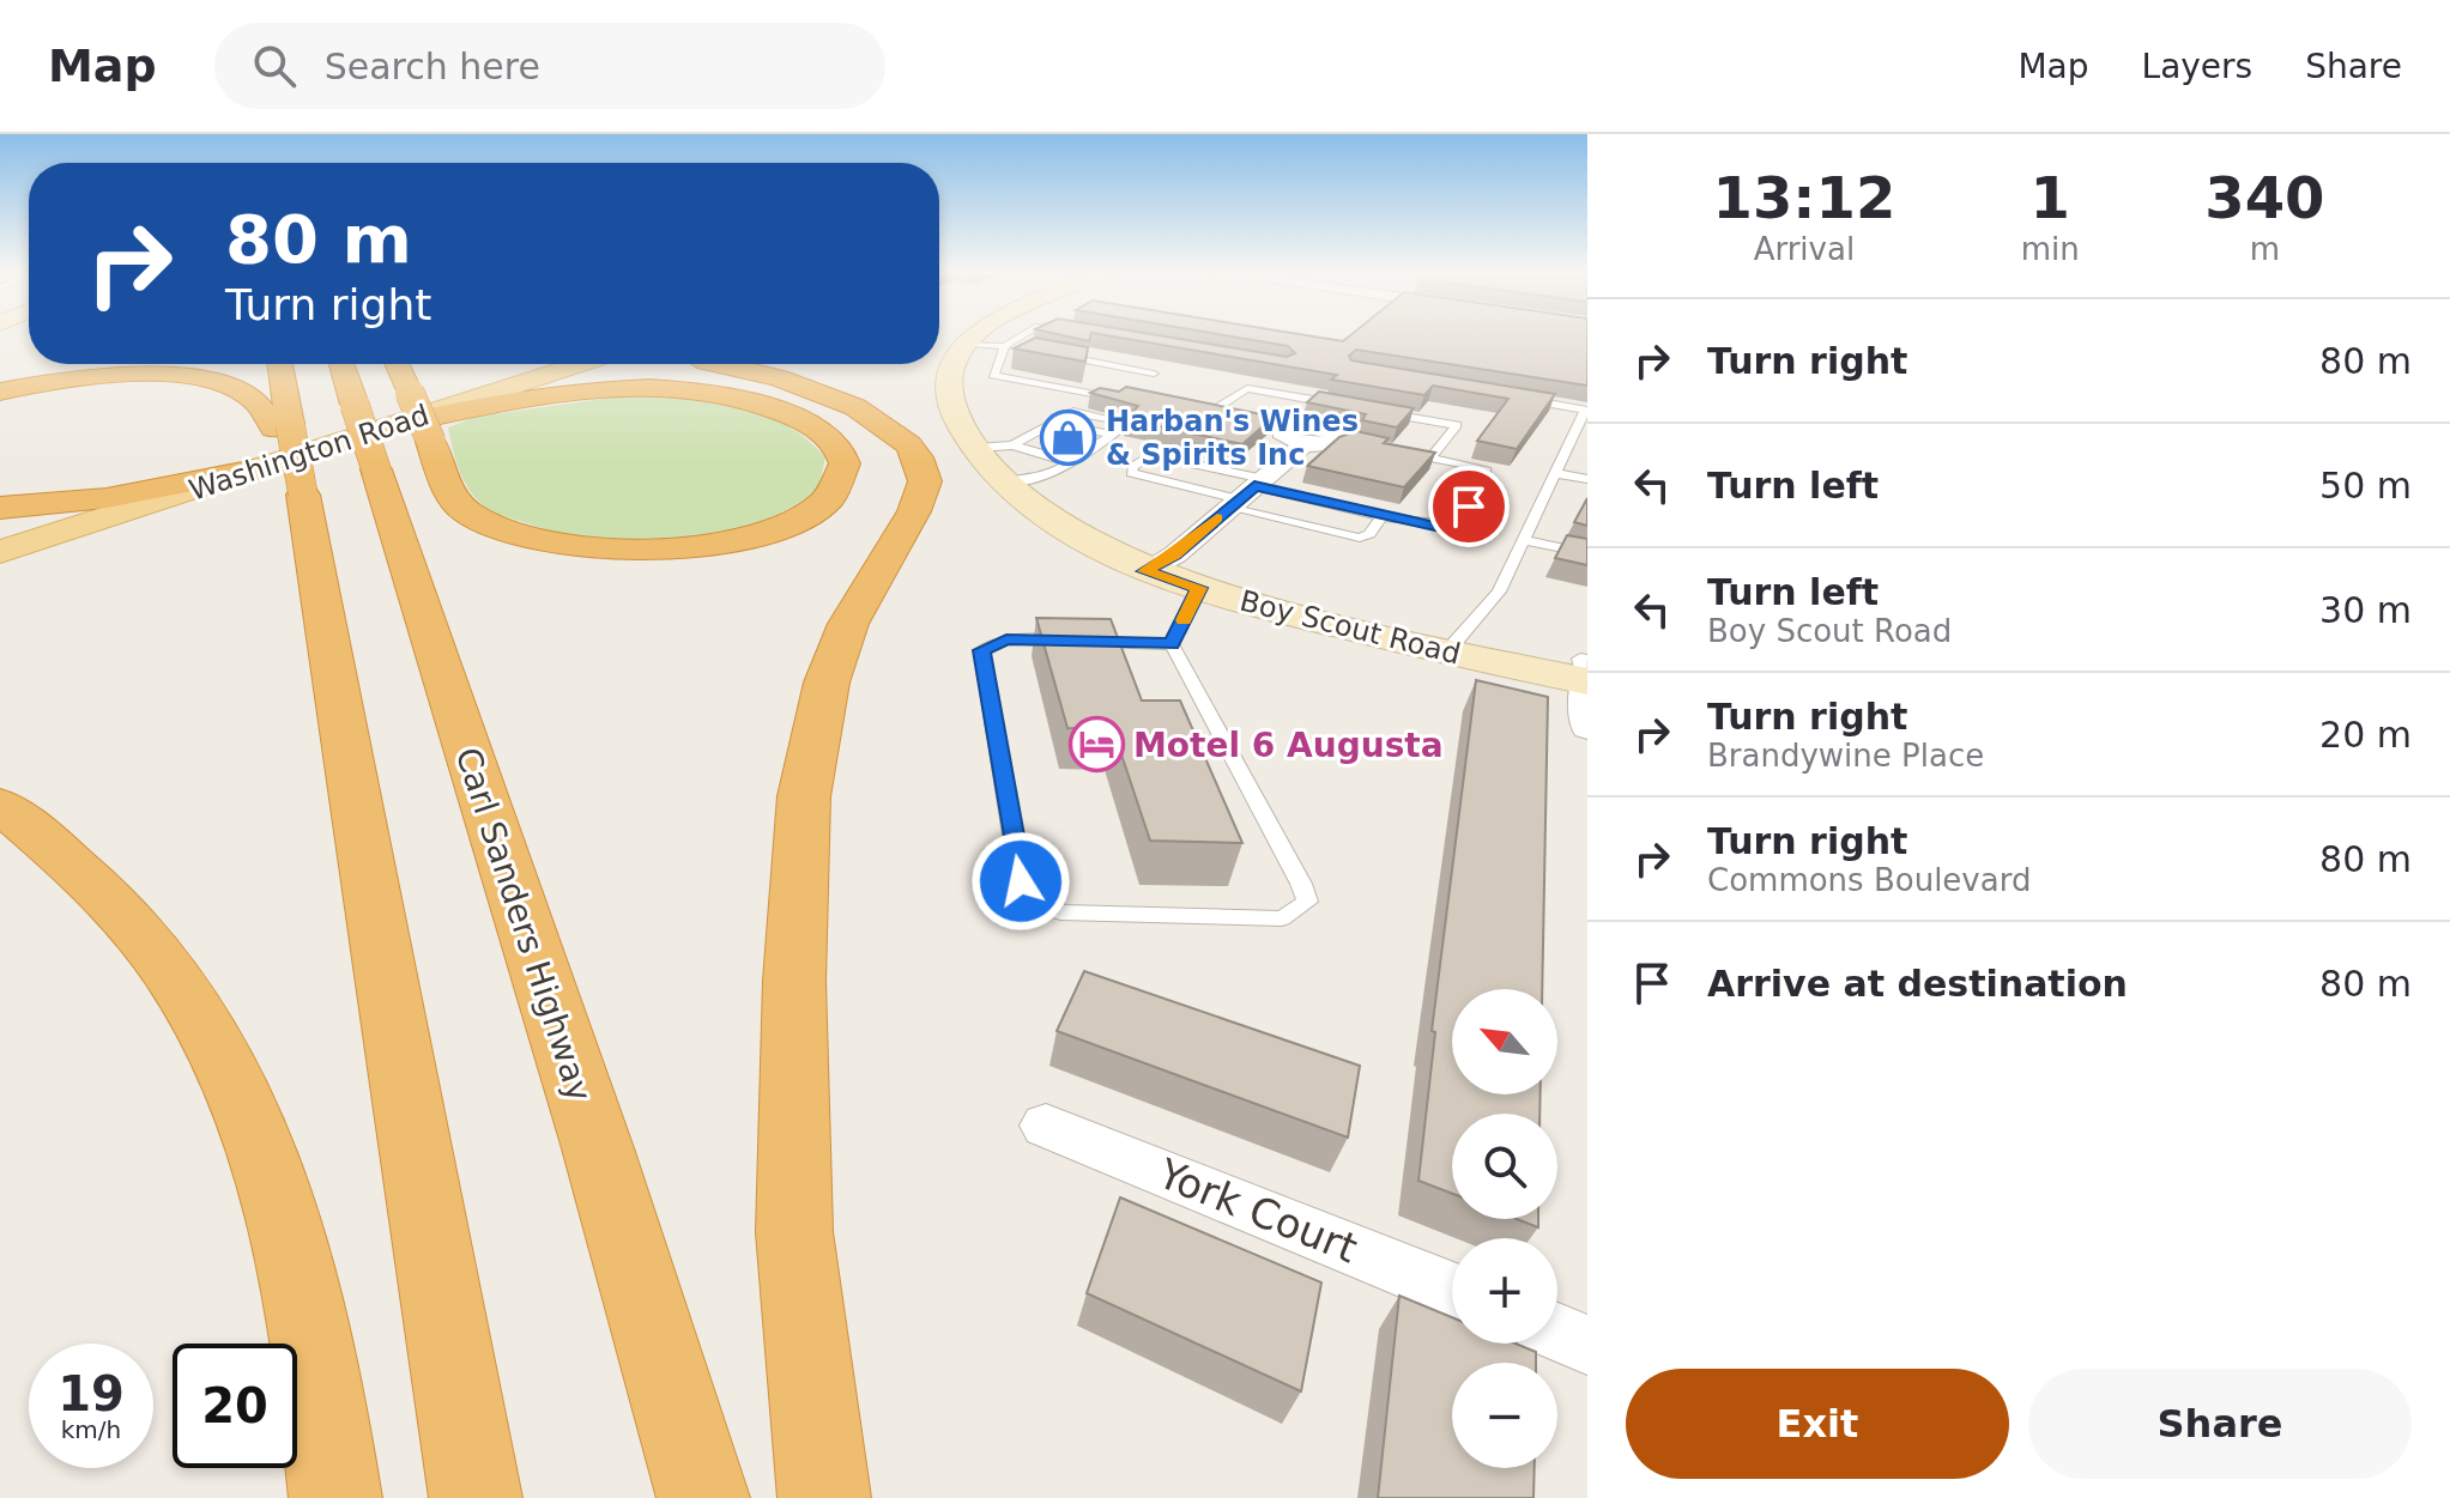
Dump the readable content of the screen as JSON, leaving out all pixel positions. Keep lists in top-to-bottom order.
{
  "streets": {
    "highway": ["Carl Sanders Highway"],
    "main road": ["Washington Road"],
    "street": ["Boy Scout Road", "York Court"]
  },
  "crossings": [
    ["Washington Road", "Carl Sanders Highway"]
  ],
  "places": {
    "shop": ["Harban's Wines & Spirits Inc"],
    "hotel": ["Motel 6 Augusta"]
  },
  "north": "top left",
  "page": {
    "header": "Map",
    "search": "Search here",
    "nav": ["Map", "Layers", "Share"],
    "eta": [
      "13:12",
      "Arrival",
      "1",
      "min",
      "340",
      "m"
    ],
    "turn": ["80 m", "Turn right"],
    "list": [
      {
        "name": "Turn right",
        "value": "80 m"
      },
      {
        "name": "Turn left",
        "value": "50 m"
      },
      {
        "name": "Turn left",
        "note": "Boy Scout Road",
        "value": "30 m"
      },
      {
        "name": "Turn right",
        "note": "Brandywine Place",
        "value": "20 m"
      },
      {
        "name": "Turn right",
        "note": "Commons Boulevard",
        "value": "80 m"
      },
      {
        "name": "Arrive at destination",
        "value": "80 m"
      }
    ],
    "map_buttons": ["+", "−"],
    "speed": "19 km/h",
    "limit": "20",
    "buttons": ["Exit", "Share"]
  }
}
